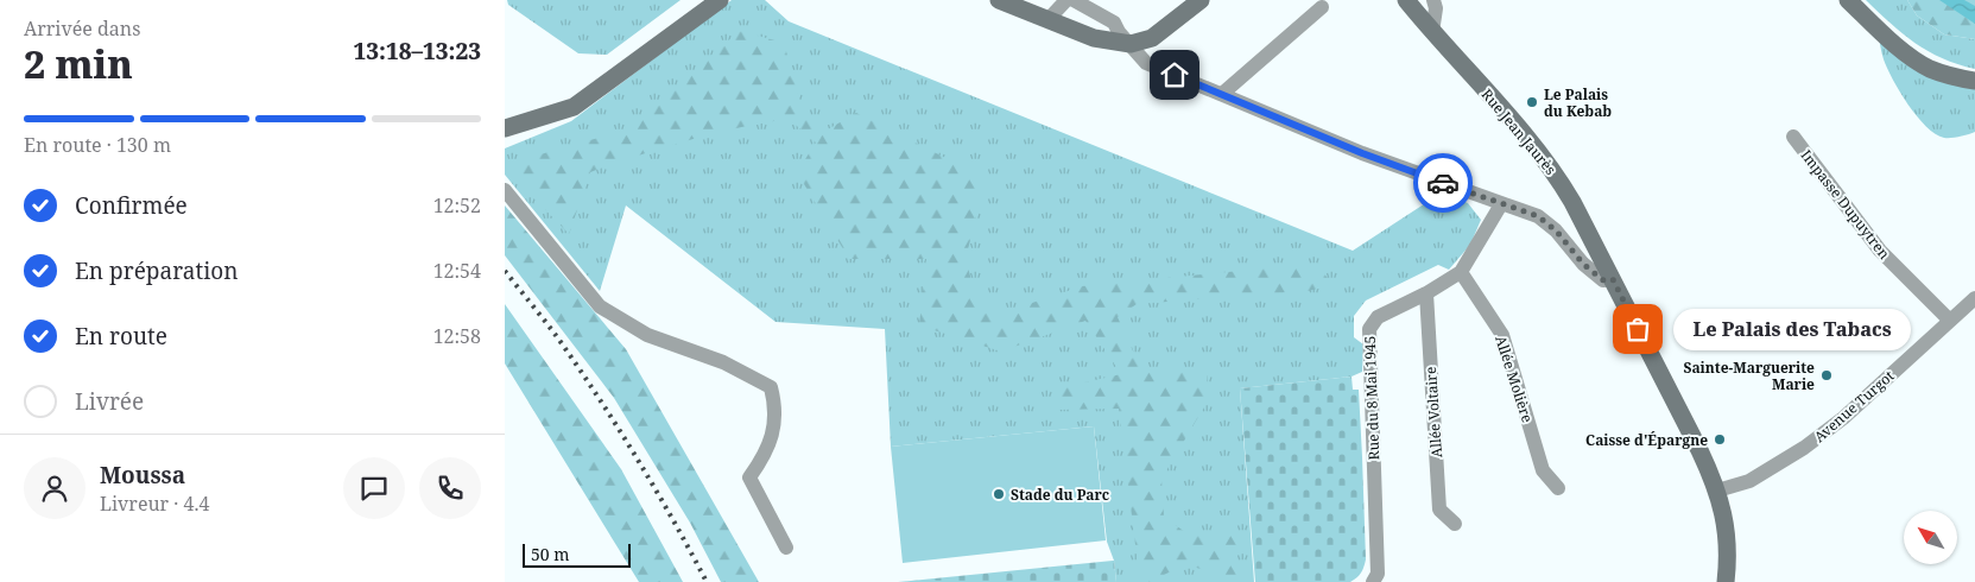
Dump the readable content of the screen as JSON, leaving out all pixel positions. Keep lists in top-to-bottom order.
{
  "streets": {
    "main road": ["Rue Jean Jaurès"],
    "street": [
      "Impasse Dupuytren",
      "Allée Molière",
      "Rue du 8 Mai 1945",
      "Avenue Turgot",
      "Allée Voltaire"
    ]
  },
  "crossings": [
    ["Rue Jean Jaurès", "Avenue Turgot"],
    ["Impasse Dupuytren", "Avenue Turgot"],
    ["Allée Molière", "Rue du 8 Mai 1945"],
    ["Rue du 8 Mai 1945", "Allée Voltaire"]
  ],
  "places": [
    "Le Palais du Kebab",
    "Le Palais des Tabacs",
    "Sainte-Marguerite Marie",
    "Caisse d'Épargne",
    "Stade du Parc"
  ],
  "scale_bar": "50 m",
  "north": "top left",
  "page": {
    "heading": ["2 min", "Arrivée dans", "13:18–13:23"],
    "panel": ["Moussa", "Livreur · 4.4"],
    "bar": "En route · 130 m",
    "list": [
      ["Confirmée", "12:52"],
      ["En préparation", "12:54"],
      ["En route", "12:58"],
      "Livrée"
    ],
    "bubble": "Le Palais des Tabacs",
    "scale": "50 m"
  }
}
